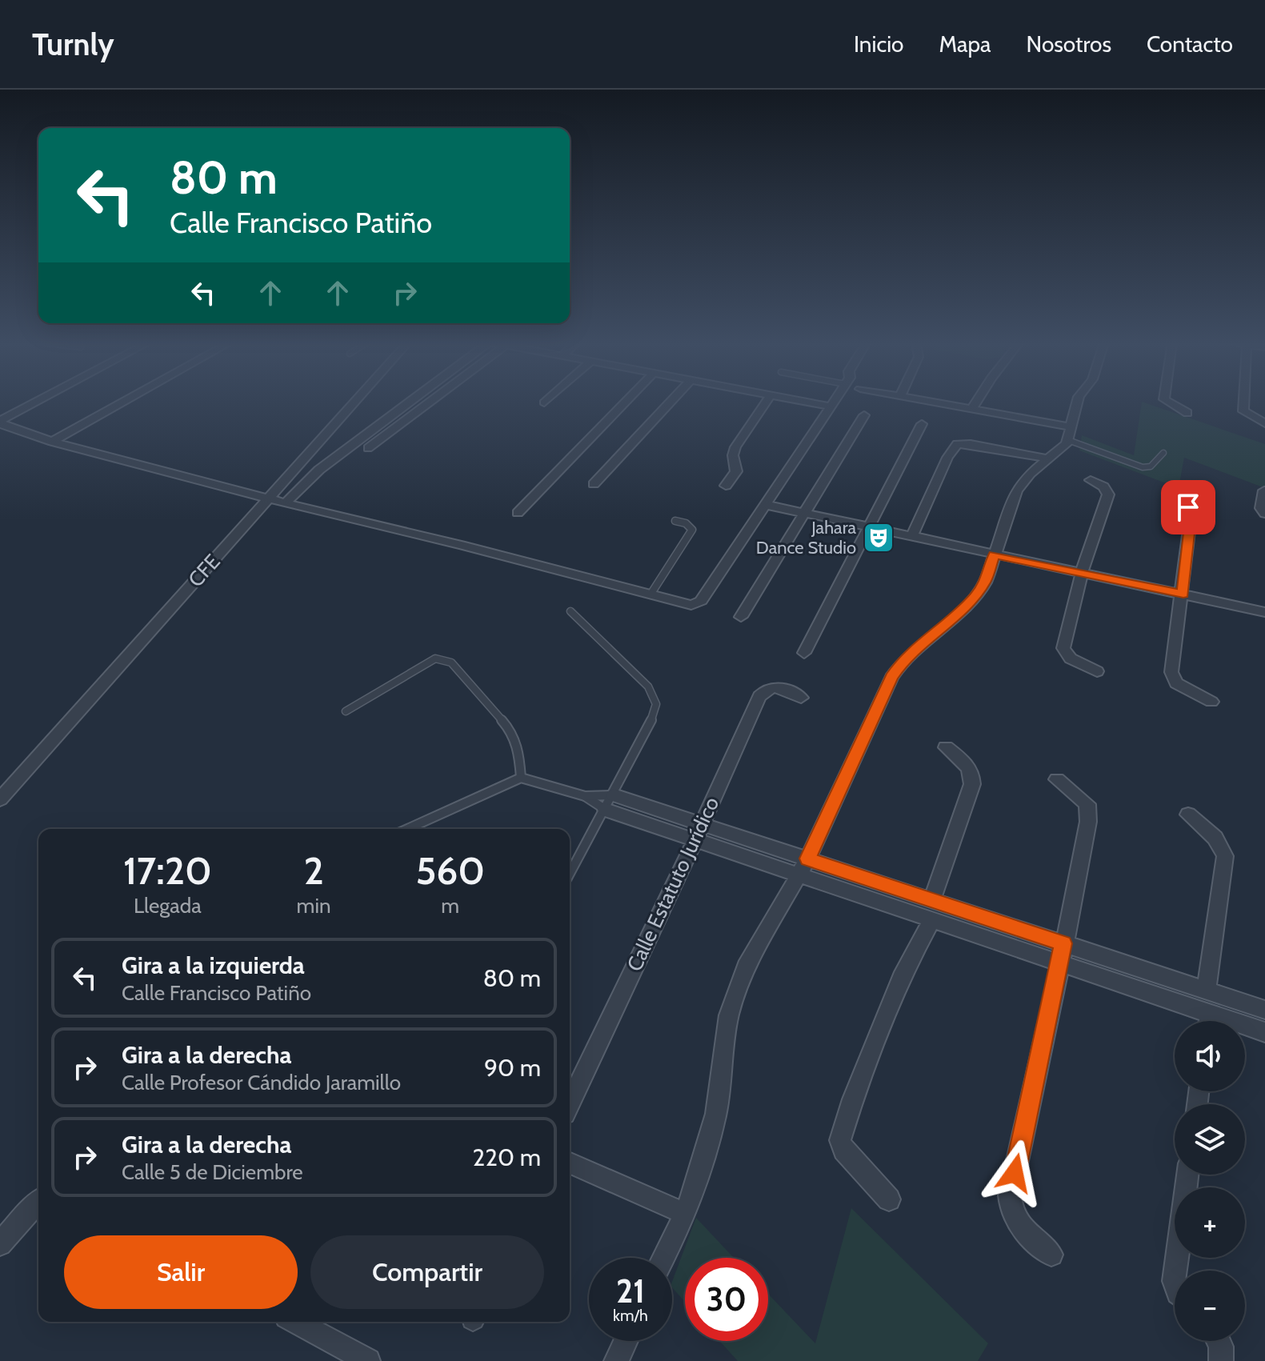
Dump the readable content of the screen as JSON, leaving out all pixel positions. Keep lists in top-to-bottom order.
{
  "streets": {
    "street": ["CFE", "Calle Estatuto Jurídico"]
  },
  "places": {
    "theatre": ["Jahara Dance Studio"]
  },
  "page": {
    "header": "Turnly",
    "nav": [
      "Inicio",
      "Mapa",
      "Nosotros",
      "Contacto"
    ],
    "turn": ["80 m", "Calle Francisco Patiño"],
    "eta": [
      "17:20",
      "Llegada",
      "2",
      "min",
      "560",
      "m"
    ],
    "list": [
      {
        "name": "Gira a la izquierda",
        "note": "Calle Francisco Patiño",
        "value": "80 m"
      },
      {
        "name": "Gira a la derecha",
        "note": "Calle Profesor Cándido Jaramillo",
        "value": "90 m"
      },
      {
        "name": "Gira a la derecha",
        "note": "Calle 5 de Diciembre",
        "value": "220 m"
      }
    ],
    "map_buttons": ["+", "−"],
    "buttons": ["Salir", "Compartir"],
    "speed": "21 km/h",
    "limit": "30"
  }
}
